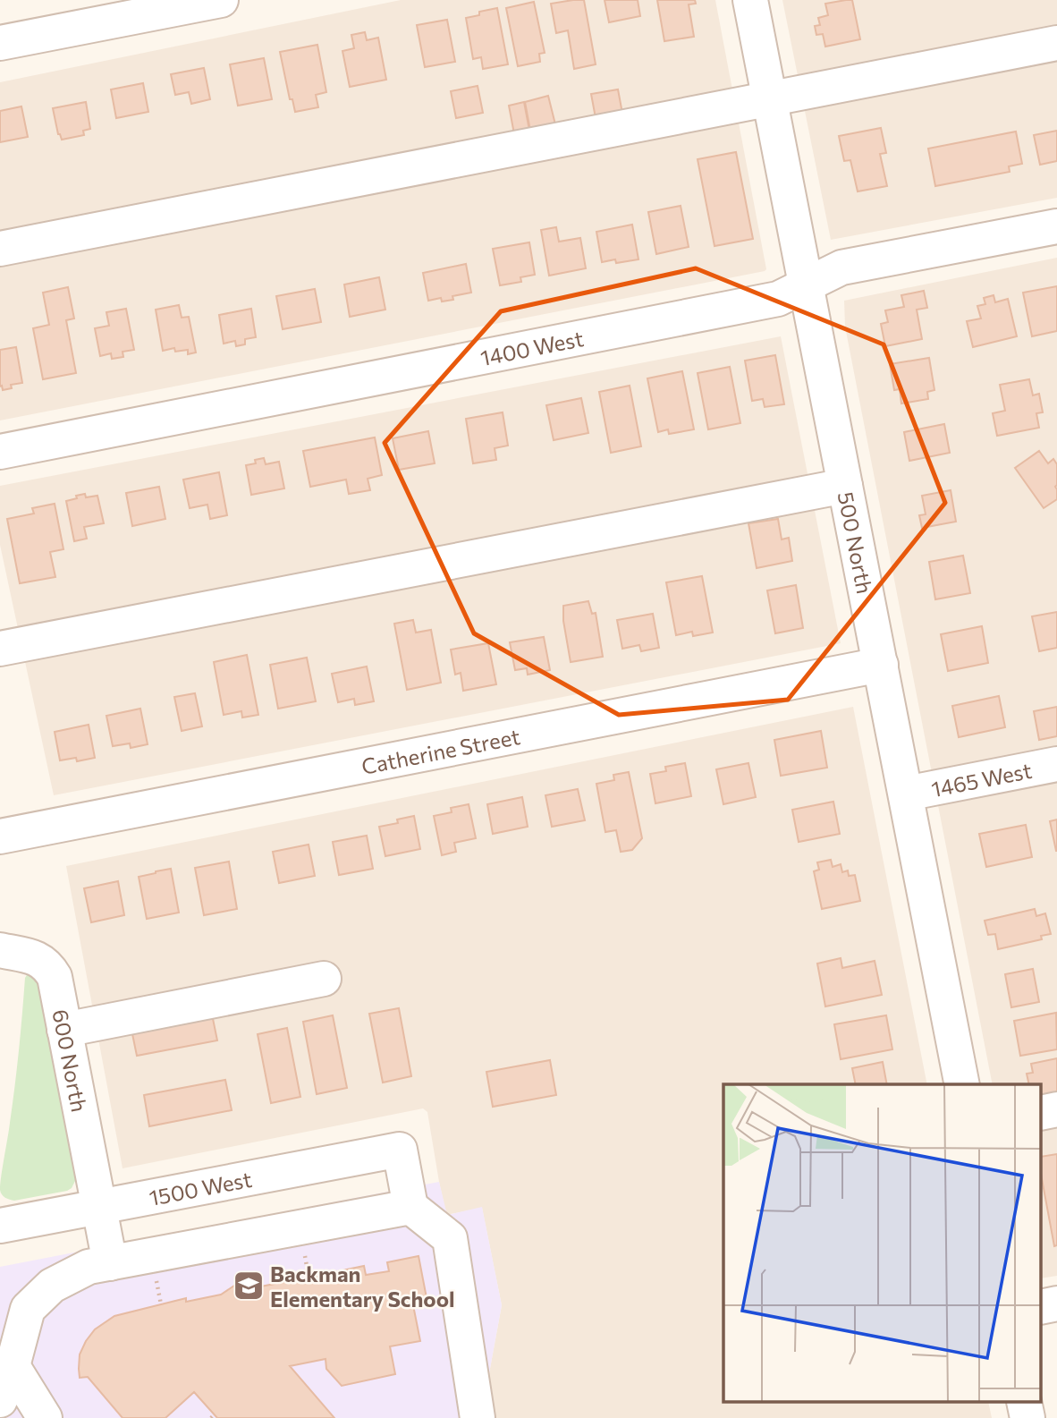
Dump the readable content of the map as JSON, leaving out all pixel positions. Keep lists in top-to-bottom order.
{
  "streets": {
    "street": [
      "1400 West",
      "500 North",
      "Catherine Street",
      "1465 West",
      "600 North",
      "1500 West"
    ]
  },
  "crossings": [
    ["1400 West", "500 North"],
    ["500 North", "Catherine Street"],
    ["500 North", "1465 West"],
    ["600 North", "1500 West"]
  ],
  "places": {
    "school or university": ["Backman Elementary School"]
  }
}
